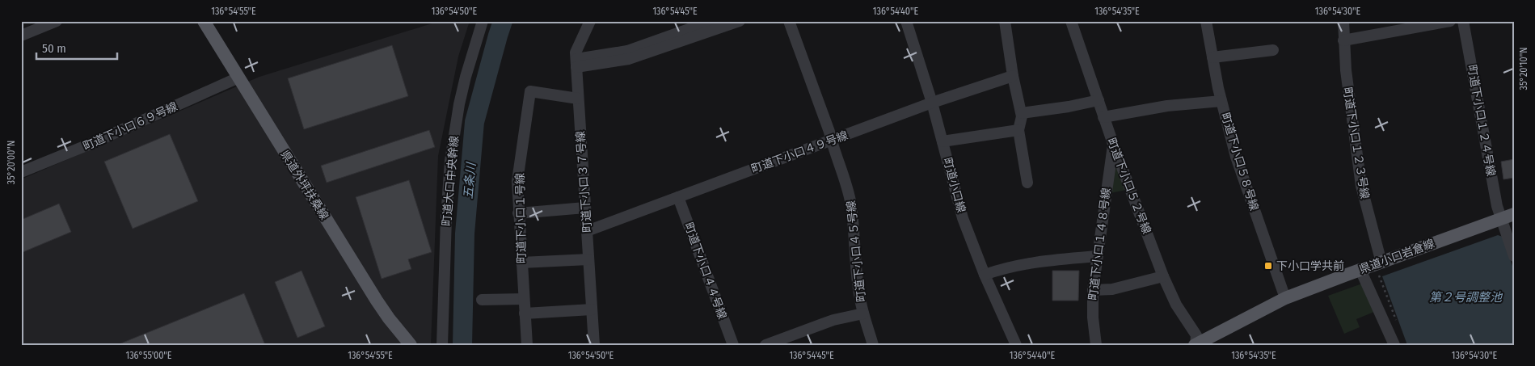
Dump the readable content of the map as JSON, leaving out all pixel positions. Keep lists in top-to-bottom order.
{
  "streets": {
    "main road": ["県道外坪扶桑線", "県道小口岩倉線"],
    "street": [
      "町道下小口１２４号線",
      "町道下小口６９号線",
      "町道下小口１２３号線",
      "町道下小口４９号線",
      "町道下小口５８号線",
      "町道大口中央幹線",
      "町道下小口３７号線",
      "町道小口線",
      "町道下小口５２号線",
      "町道下小口１号線",
      "町道下小口１４８号線",
      "町道下小口４５号線",
      "町道下小口４４号線"
    ]
  },
  "crossings": [
    ["町道下小口１２４号線", "県道小口岩倉線"],
    ["町道下小口６９号線", "県道外坪扶桑線"],
    ["町道下小口１２３号線", "県道小口岩倉線"],
    ["町道下小口４９号線", "町道下小口３７号線"],
    ["町道下小口４９号線", "町道小口線"],
    ["町道下小口４９号線", "町道下小口４５号線"],
    ["町道下小口４９号線", "町道下小口４４号線"],
    ["町道下小口５８号線", "県道小口岩倉線"],
    ["町道下小口３７号線", "町道下小口１号線"],
    ["町道下小口５２号線", "町道下小口１４８号線"],
    ["町道下小口５２号線", "県道小口岩倉線"]
  ],
  "water": ["五条川", "第２号調整池"],
  "places": {
    "transit": ["下小口学共前"]
  },
  "scale_bar": "50 m",
  "coordinates": [
    "136°54'55\"E",
    "136°54'50\"E",
    "136°54'45\"E",
    "136°54'40\"E",
    "136°54'35\"E",
    "136°54'30\"E",
    "35°20'10\"N",
    "35°20'00\"N",
    "136°55'00\"E"
  ]
}
